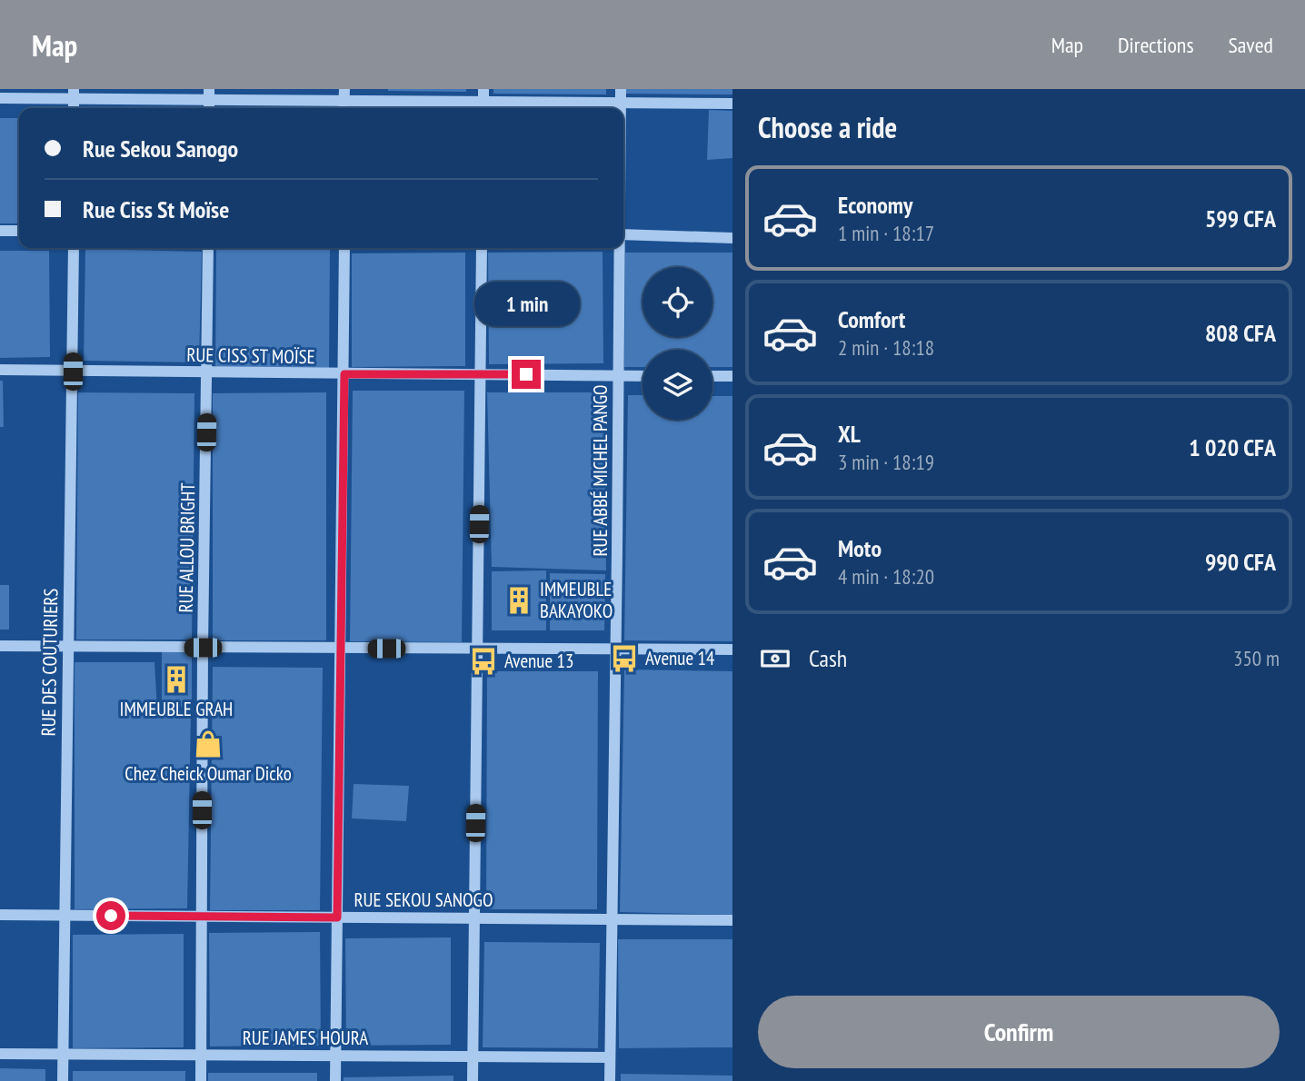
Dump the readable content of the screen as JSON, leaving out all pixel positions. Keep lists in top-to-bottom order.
{
  "streets": {
    "street": [
      "RUE CISS ST MOÏSE",
      "RUE ABBÉ MICHEL PANGO",
      "RUE ALLOU BRIGHT",
      "RUE DES COUTURIERS",
      "RUE SEKOU SANOGO",
      "RUE JAMES HOURA"
    ]
  },
  "crossings": [
    ["RUE CISS ST MOÏSE", "RUE ABBÉ MICHEL PANGO"],
    ["RUE CISS ST MOÏSE", "RUE ALLOU BRIGHT"],
    ["RUE CISS ST MOÏSE", "RUE DES COUTURIERS"],
    ["RUE ABBÉ MICHEL PANGO", "RUE SEKOU SANOGO"],
    ["RUE ABBÉ MICHEL PANGO", "RUE JAMES HOURA"],
    ["RUE ALLOU BRIGHT", "RUE SEKOU SANOGO"],
    ["RUE ALLOU BRIGHT", "RUE JAMES HOURA"],
    ["RUE DES COUTURIERS", "RUE SEKOU SANOGO"],
    ["RUE DES COUTURIERS", "RUE JAMES HOURA"]
  ],
  "places": {
    "building": ["IMMEUBLE BAKAYOKO", "IMMEUBLE GRAH"],
    "bus stop": ["Avenue 14", "Avenue 13"],
    "shop": ["Chez Cheick Oumar Dicko"]
  },
  "page": {
    "header": "Map",
    "nav": ["Map", "Directions", "Saved"],
    "heading": "Choose a ride",
    "banner": ["Rue Sekou Sanogo", "Rue Ciss St Moïse"],
    "list": [
      {
        "name": "Economy",
        "note": "1 min · 18:17",
        "value": "599 CFA"
      },
      {
        "name": "Comfort",
        "note": "2 min · 18:18",
        "value": "808 CFA"
      },
      {
        "name": "XL",
        "note": "3 min · 18:19",
        "value": "1 020 CFA"
      },
      {
        "name": "Moto",
        "note": "4 min · 18:20",
        "value": "990 CFA"
      }
    ],
    "bubble": "1 min",
    "pay": ["Cash", "350 m"],
    "buttons": "Confirm"
  }
}
